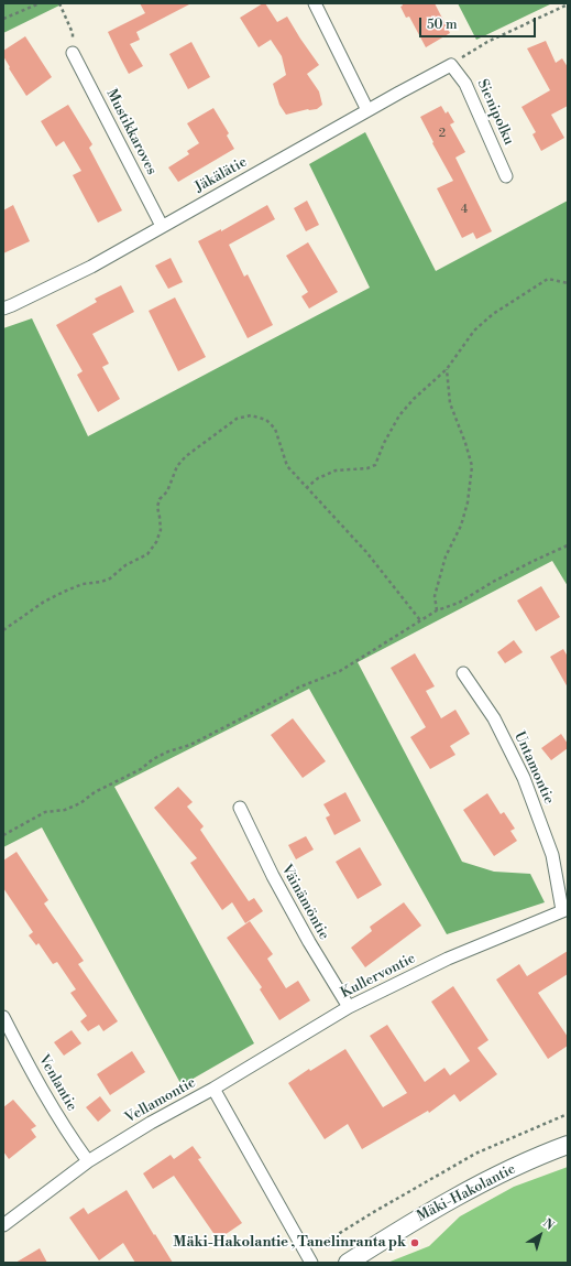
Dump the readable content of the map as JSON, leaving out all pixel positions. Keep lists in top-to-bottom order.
{
  "streets": {
    "street": [
      "Sienipolku",
      "Mustikkaroves",
      "Jäkälätie",
      "Untamontie",
      "Väinämöntie",
      "Kullervontie",
      "Venlantie",
      "Vellamontie",
      "Mäki-Hakolantie"
    ]
  },
  "crossings": [
    ["Sienipolku", "Jäkälätie"],
    ["Mustikkaroves", "Jäkälätie"],
    ["Untamontie", "Kullervontie"],
    ["Väinämöntie", "Kullervontie"],
    ["Kullervontie", "Vellamontie"],
    ["Venlantie", "Vellamontie"]
  ],
  "places": ["Mäki-Hakolantie , Tanelinranta pk"],
  "house_numbers": ["2", "4"],
  "scale_bar": "50 m",
  "north": "top right"
}
